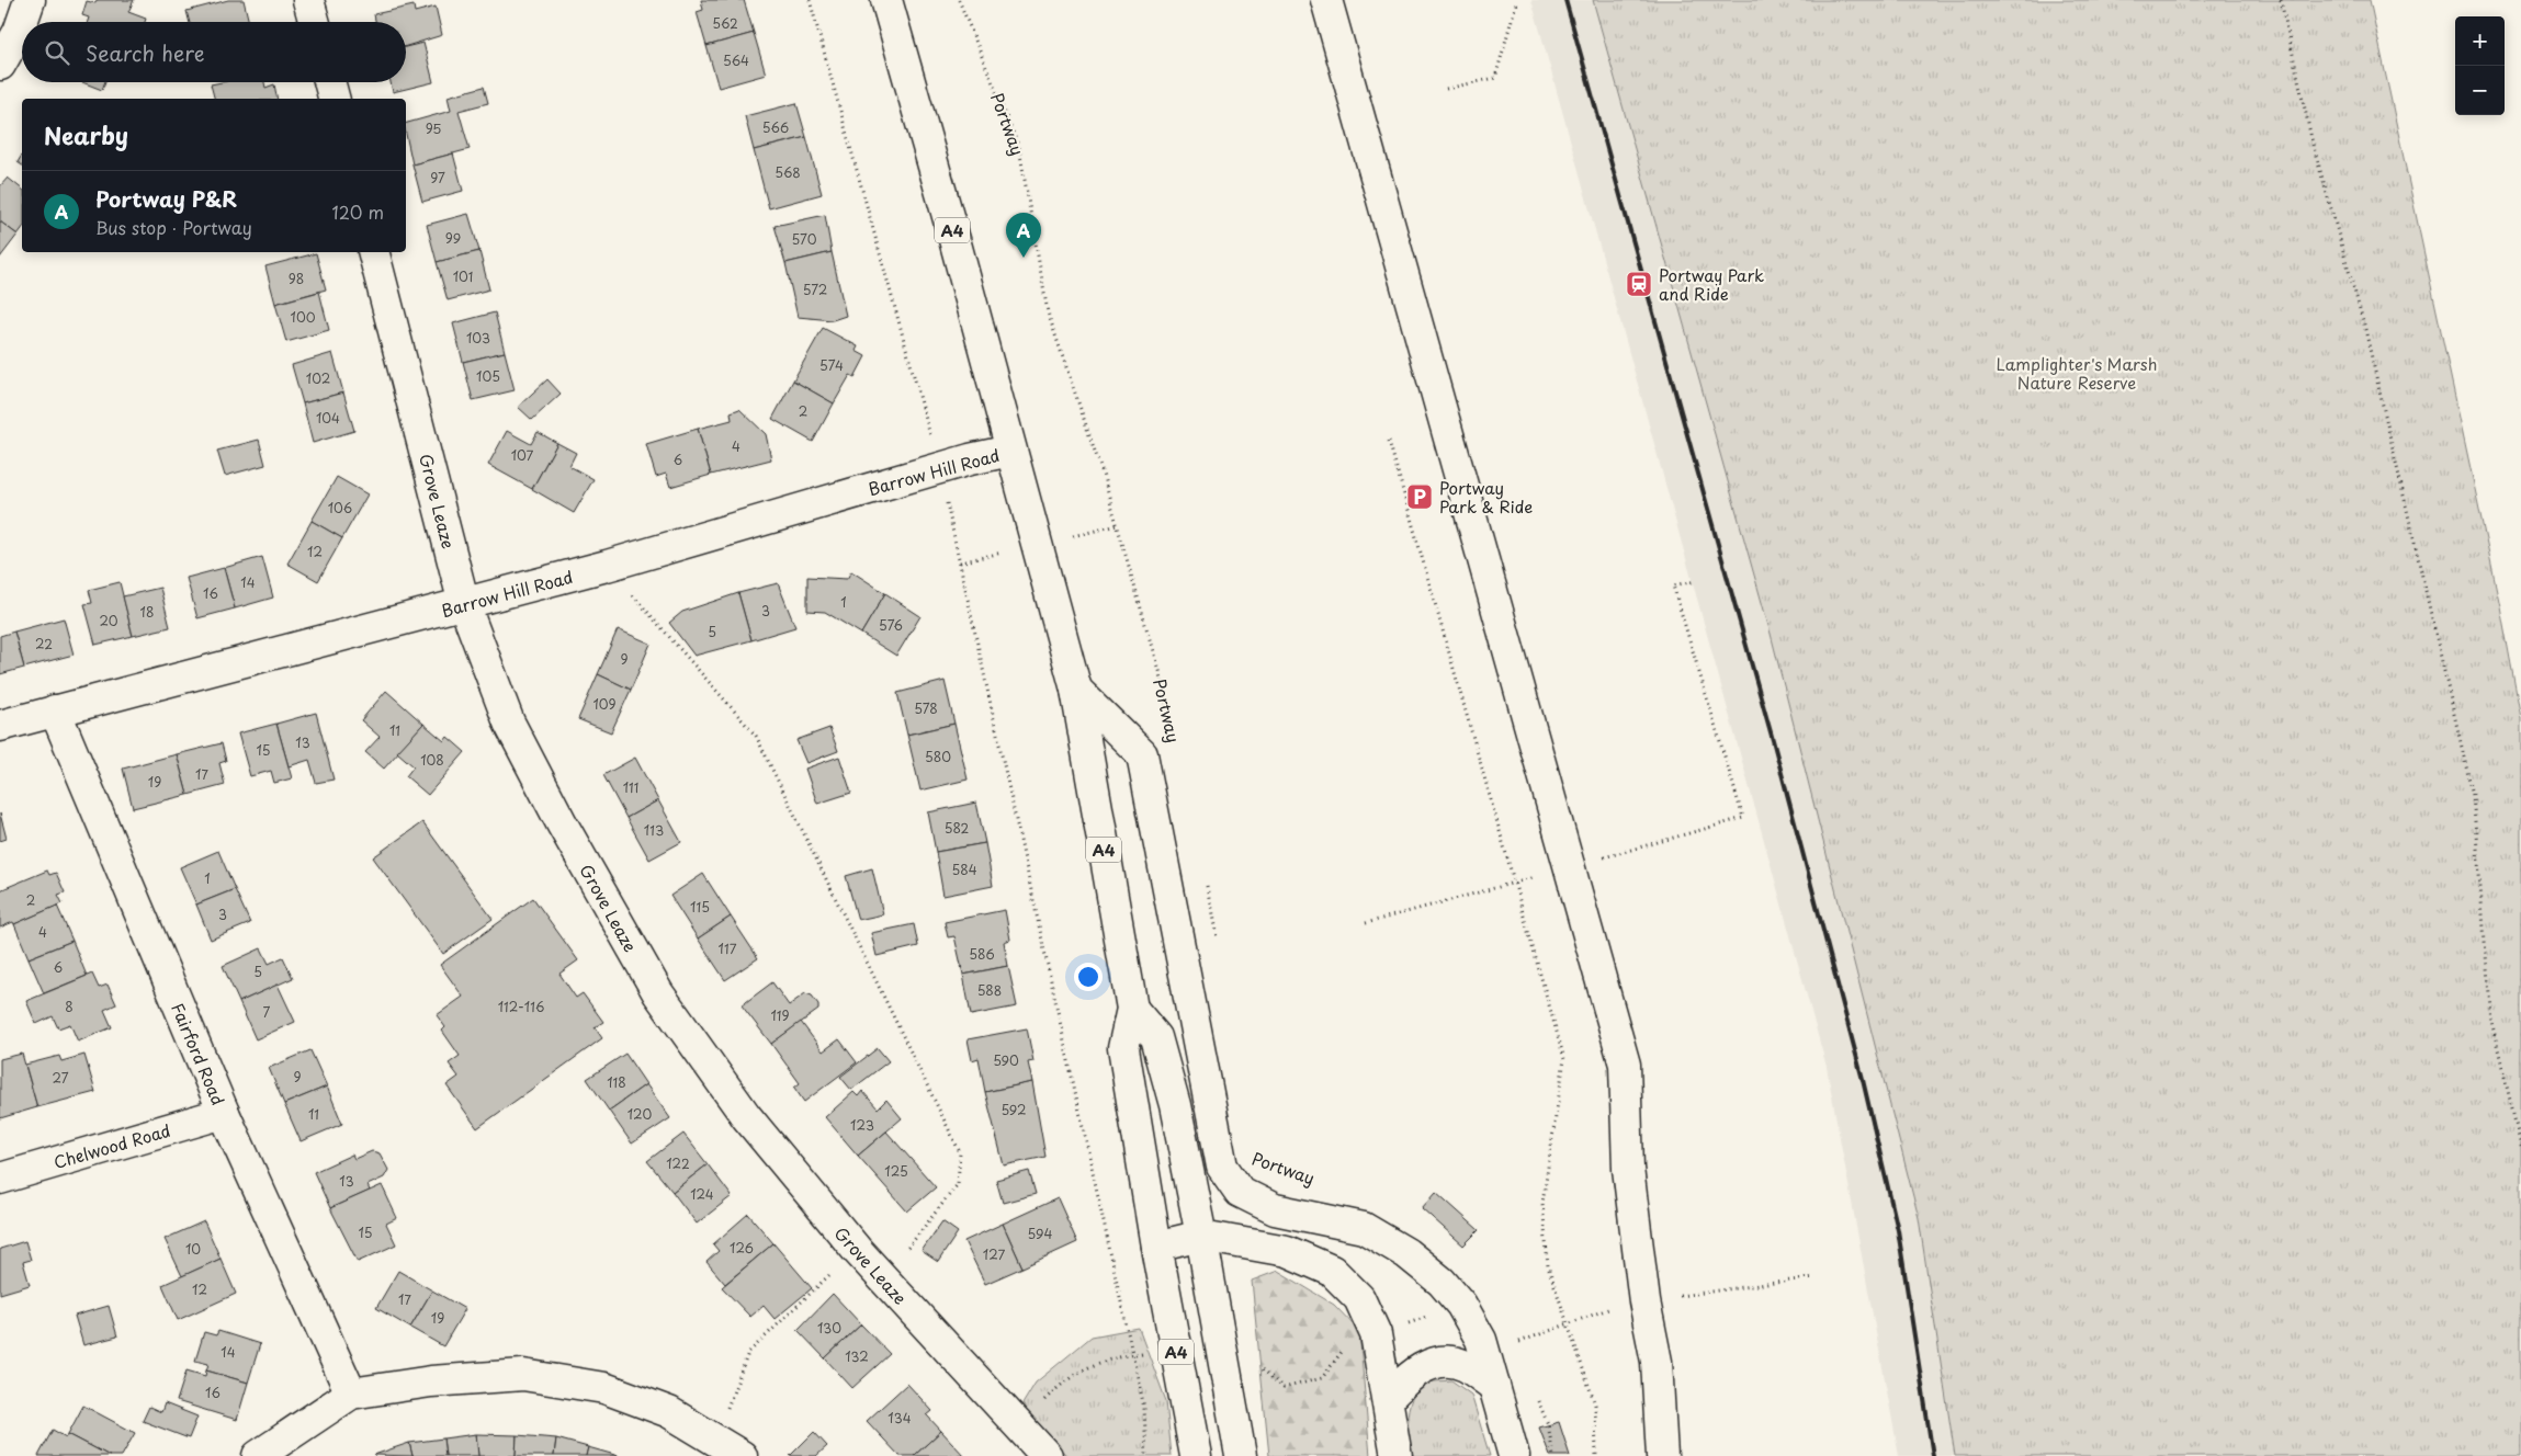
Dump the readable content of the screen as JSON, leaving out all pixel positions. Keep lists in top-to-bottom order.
{
  "streets": {
    "main road": [
      "A4",
      "Barrow Hill Road",
      "Grove Leaze",
      "Fairford Road",
      "Chelwood Road"
    ],
    "path": ["Portway"]
  },
  "crossings": [
    ["A4", "Barrow Hill Road"],
    ["Barrow Hill Road", "Grove Leaze"],
    ["Barrow Hill Road", "Fairford Road"],
    ["Fairford Road", "Chelwood Road"]
  ],
  "parks": ["Lamplighter's Marsh Nature Reserve"],
  "places": {
    "station": ["Portway Park and Ride"],
    "parking": ["Portway Park & Ride"]
  },
  "house_numbers": [
    "562",
    "564",
    "566",
    "95",
    "568",
    "97",
    "99",
    "570",
    "101",
    "98",
    "572",
    "100",
    "103",
    "574",
    "105",
    "102",
    "2",
    "104",
    "4",
    "107",
    "6",
    "106",
    "12",
    "14",
    "16",
    "1",
    "3",
    "18",
    "20",
    "576",
    "5",
    "22",
    "9",
    "109",
    "578",
    "11",
    "13",
    "15",
    "580",
    "108",
    "17",
    "19",
    "111",
    "582",
    "113",
    "584",
    "1",
    "2",
    "115",
    "3",
    "4",
    "117",
    "586",
    "6",
    "5",
    "588",
    "8",
    "112-116",
    "7",
    "119",
    "590",
    "9",
    "27",
    "118",
    "592",
    "11",
    "120",
    "123",
    "122",
    "125",
    "13",
    "124",
    "15",
    "594",
    "126",
    "10",
    "127",
    "12",
    "17",
    "19",
    "130",
    "14",
    "132",
    "16",
    "134"
  ],
  "page": {
    "map_buttons": ["+", "−"],
    "search": "Search here",
    "heading": "Nearby",
    "list": [
      {
        "mark": "A",
        "name": "Portway P&R",
        "note": "Bus stop · Portway",
        "value": "120 m"
      }
    ],
    "pins": "A"
  }
}
